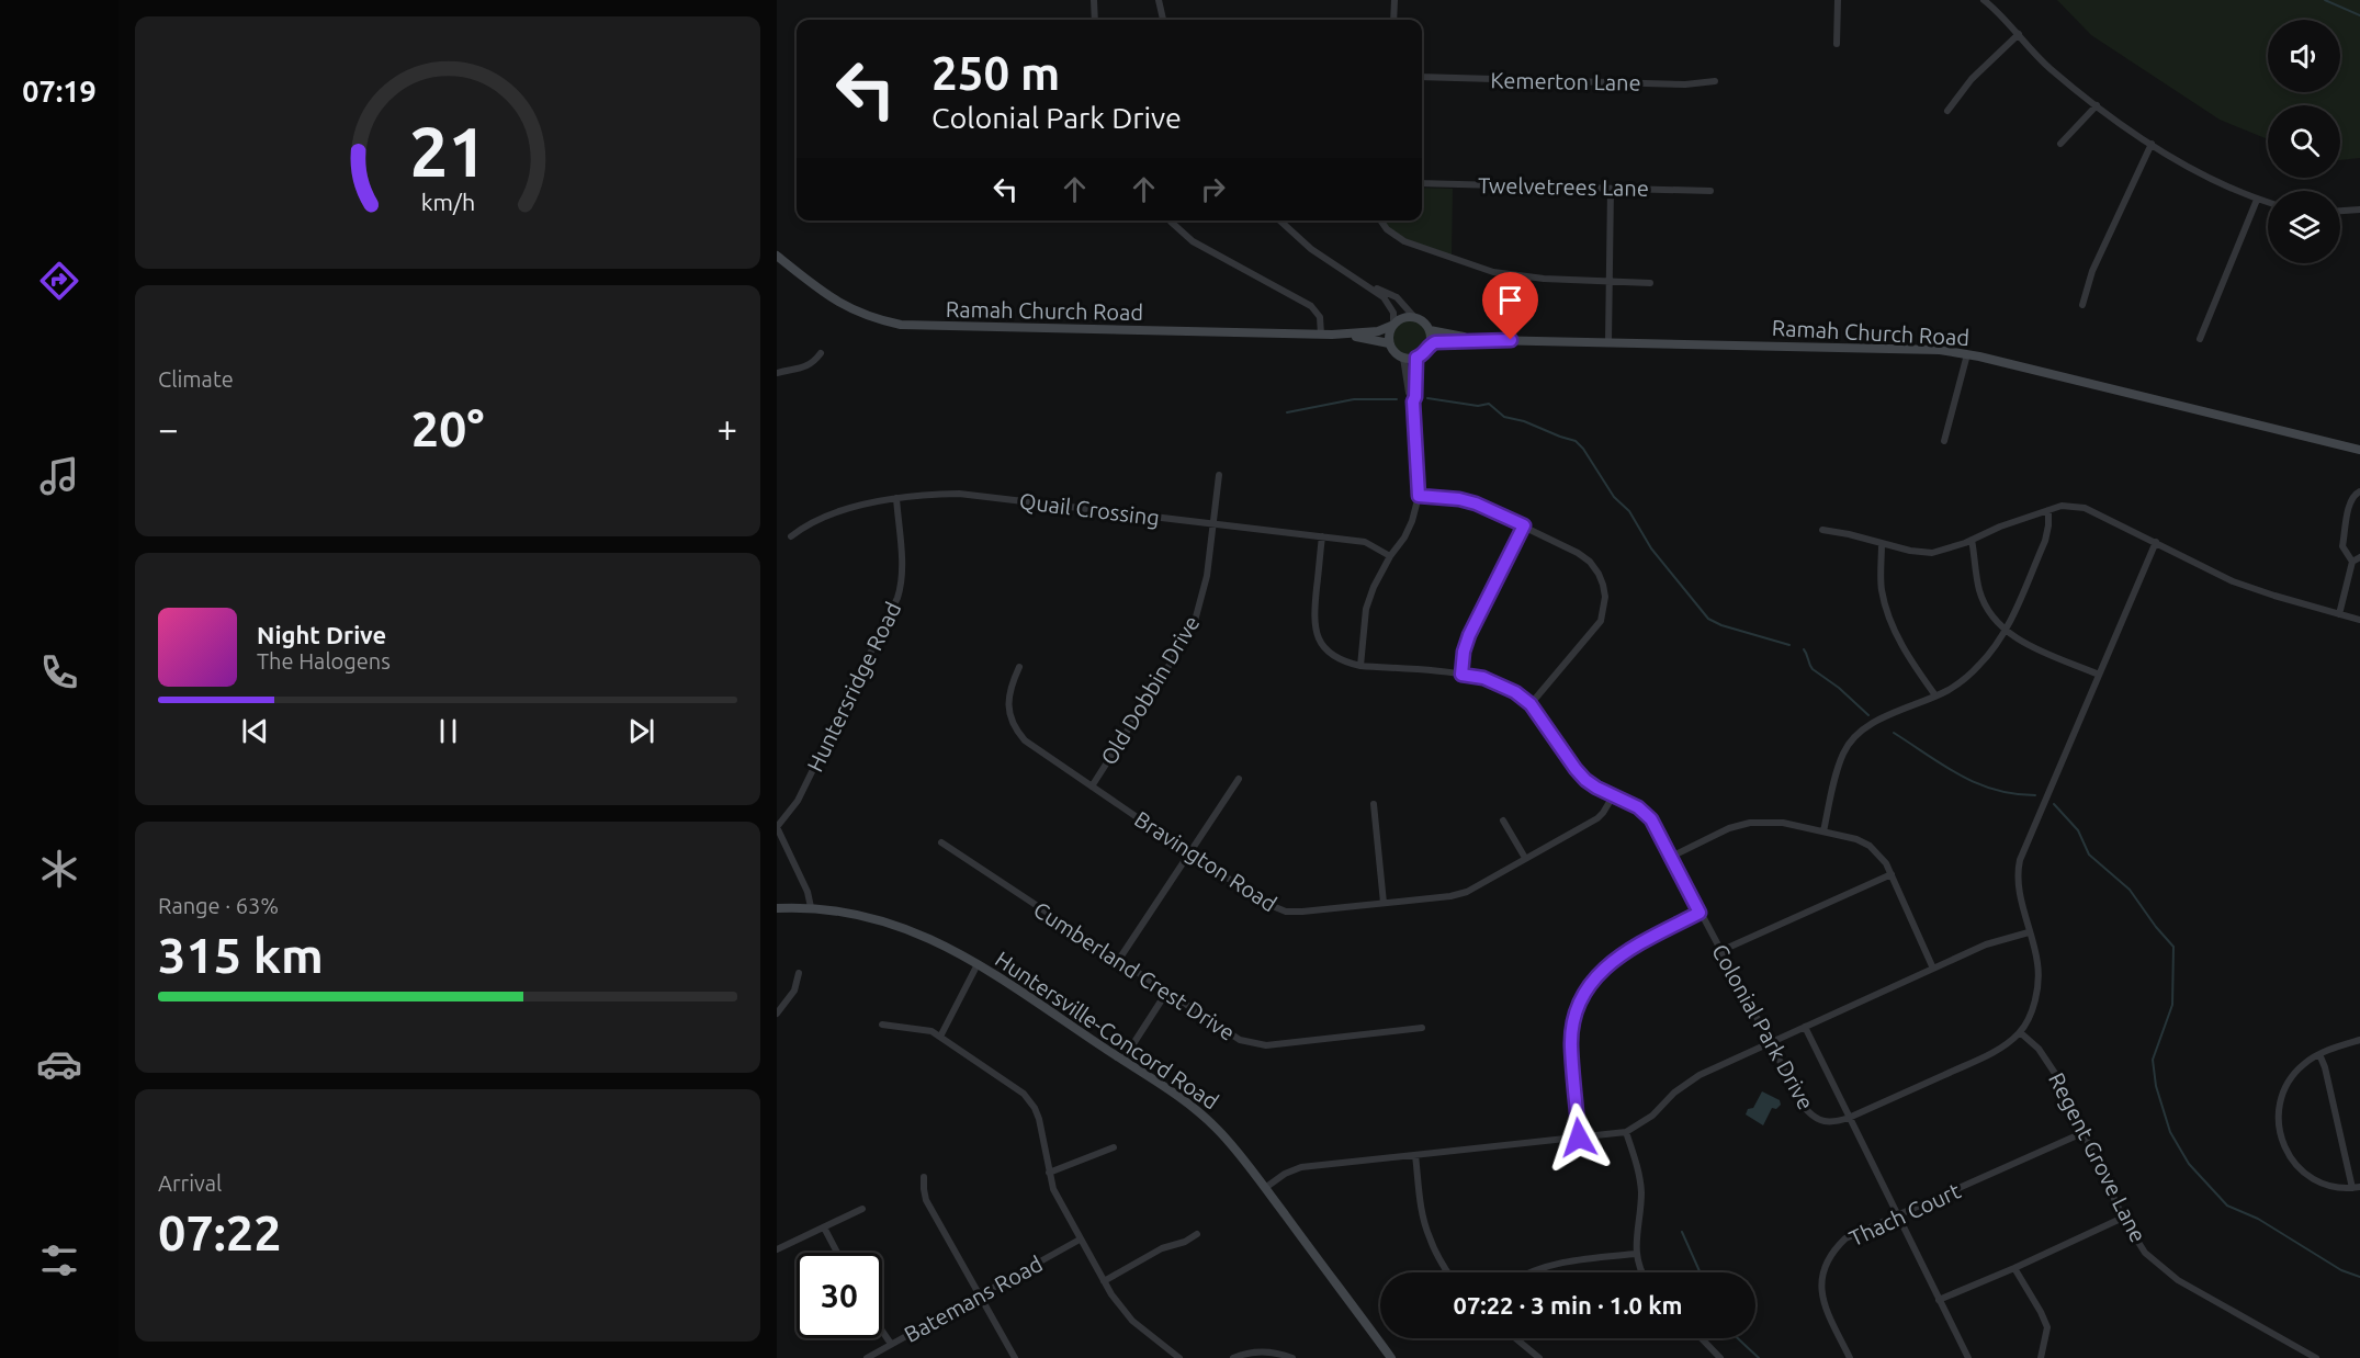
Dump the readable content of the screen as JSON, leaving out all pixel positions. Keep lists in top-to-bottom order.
{
  "streets": {
    "main road": ["Ramah Church Road", "Huntersville-Concord Road"],
    "street": [
      "Kemerton Lane",
      "Twelvetrees Lane",
      "Quail Crossing",
      "Huntersridge Road",
      "Old Dobbin Drive",
      "Bravington Road",
      "Cumberland Crest Drive",
      "Colonial Park Drive",
      "Regent Grove Lane",
      "Thach Court",
      "Batemans Road"
    ]
  },
  "crossings": [
    ["Quail Crossing", "Huntersridge Road"],
    ["Quail Crossing", "Old Dobbin Drive"],
    ["Quail Crossing", "Colonial Park Drive"],
    ["Old Dobbin Drive", "Bravington Road"],
    ["Bravington Road", "Colonial Park Drive"],
    ["Colonial Park Drive", "Regent Grove Lane"],
    ["Regent Grove Lane", "Thach Court"]
  ],
  "page": {
    "tabs": "07:19",
    "turn": ["250 m", "Colonial Park Drive"],
    "tile": [
      "Climate",
      ["Range · 63%", "315 km"],
      ["Arrival", "07:22"]
    ],
    "heat": ["−", "20°", "+"],
    "song": ["Night Drive", "The Halogens"],
    "limit": "30",
    "trip": "07:22 · 3 min · 1.0 km",
    "gauge": ["21", "km/h"]
  }
}
